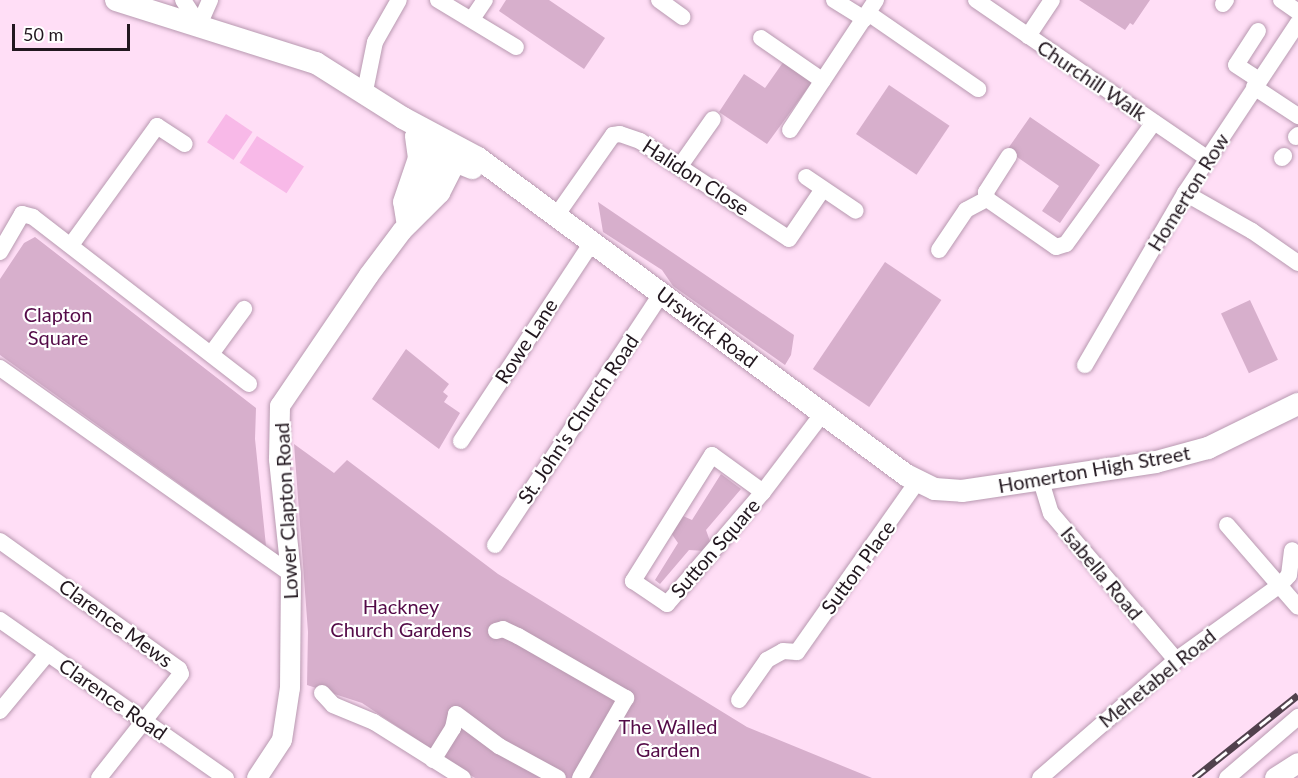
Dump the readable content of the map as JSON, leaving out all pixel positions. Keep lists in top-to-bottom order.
{
  "streets": {
    "highway": ["Urswick Road", "Homerton High Street"],
    "main road": ["Lower Clapton Road"],
    "street": [
      "Churchill Walk",
      "Halidon Close",
      "Homerton Row",
      "Rowe Lane",
      "St. John's Church Road",
      "Sutton Square",
      "Sutton Place",
      "Isabella Road",
      "Clarence Mews",
      "Mehetabel Road",
      "Clarence Road"
    ]
  },
  "crossings": [
    ["Churchill Walk", "Homerton Row"],
    ["Halidon Close", "Urswick Road"],
    ["Urswick Road", "Rowe Lane"],
    ["Urswick Road", "St. John's Church Road"],
    ["Urswick Road", "Homerton High Street"],
    ["Urswick Road", "Lower Clapton Road"],
    ["Urswick Road", "Sutton Square"],
    ["Urswick Road", "Sutton Place"],
    ["Homerton High Street", "Sutton Place"],
    ["Homerton High Street", "Isabella Road"],
    ["Isabella Road", "Mehetabel Road"],
    ["Clarence Mews", "Clarence Road"]
  ],
  "parks": ["Clapton Square", "Hackney Church Gardens", "The Walled Garden"],
  "scale_bar": "50 m"
}
